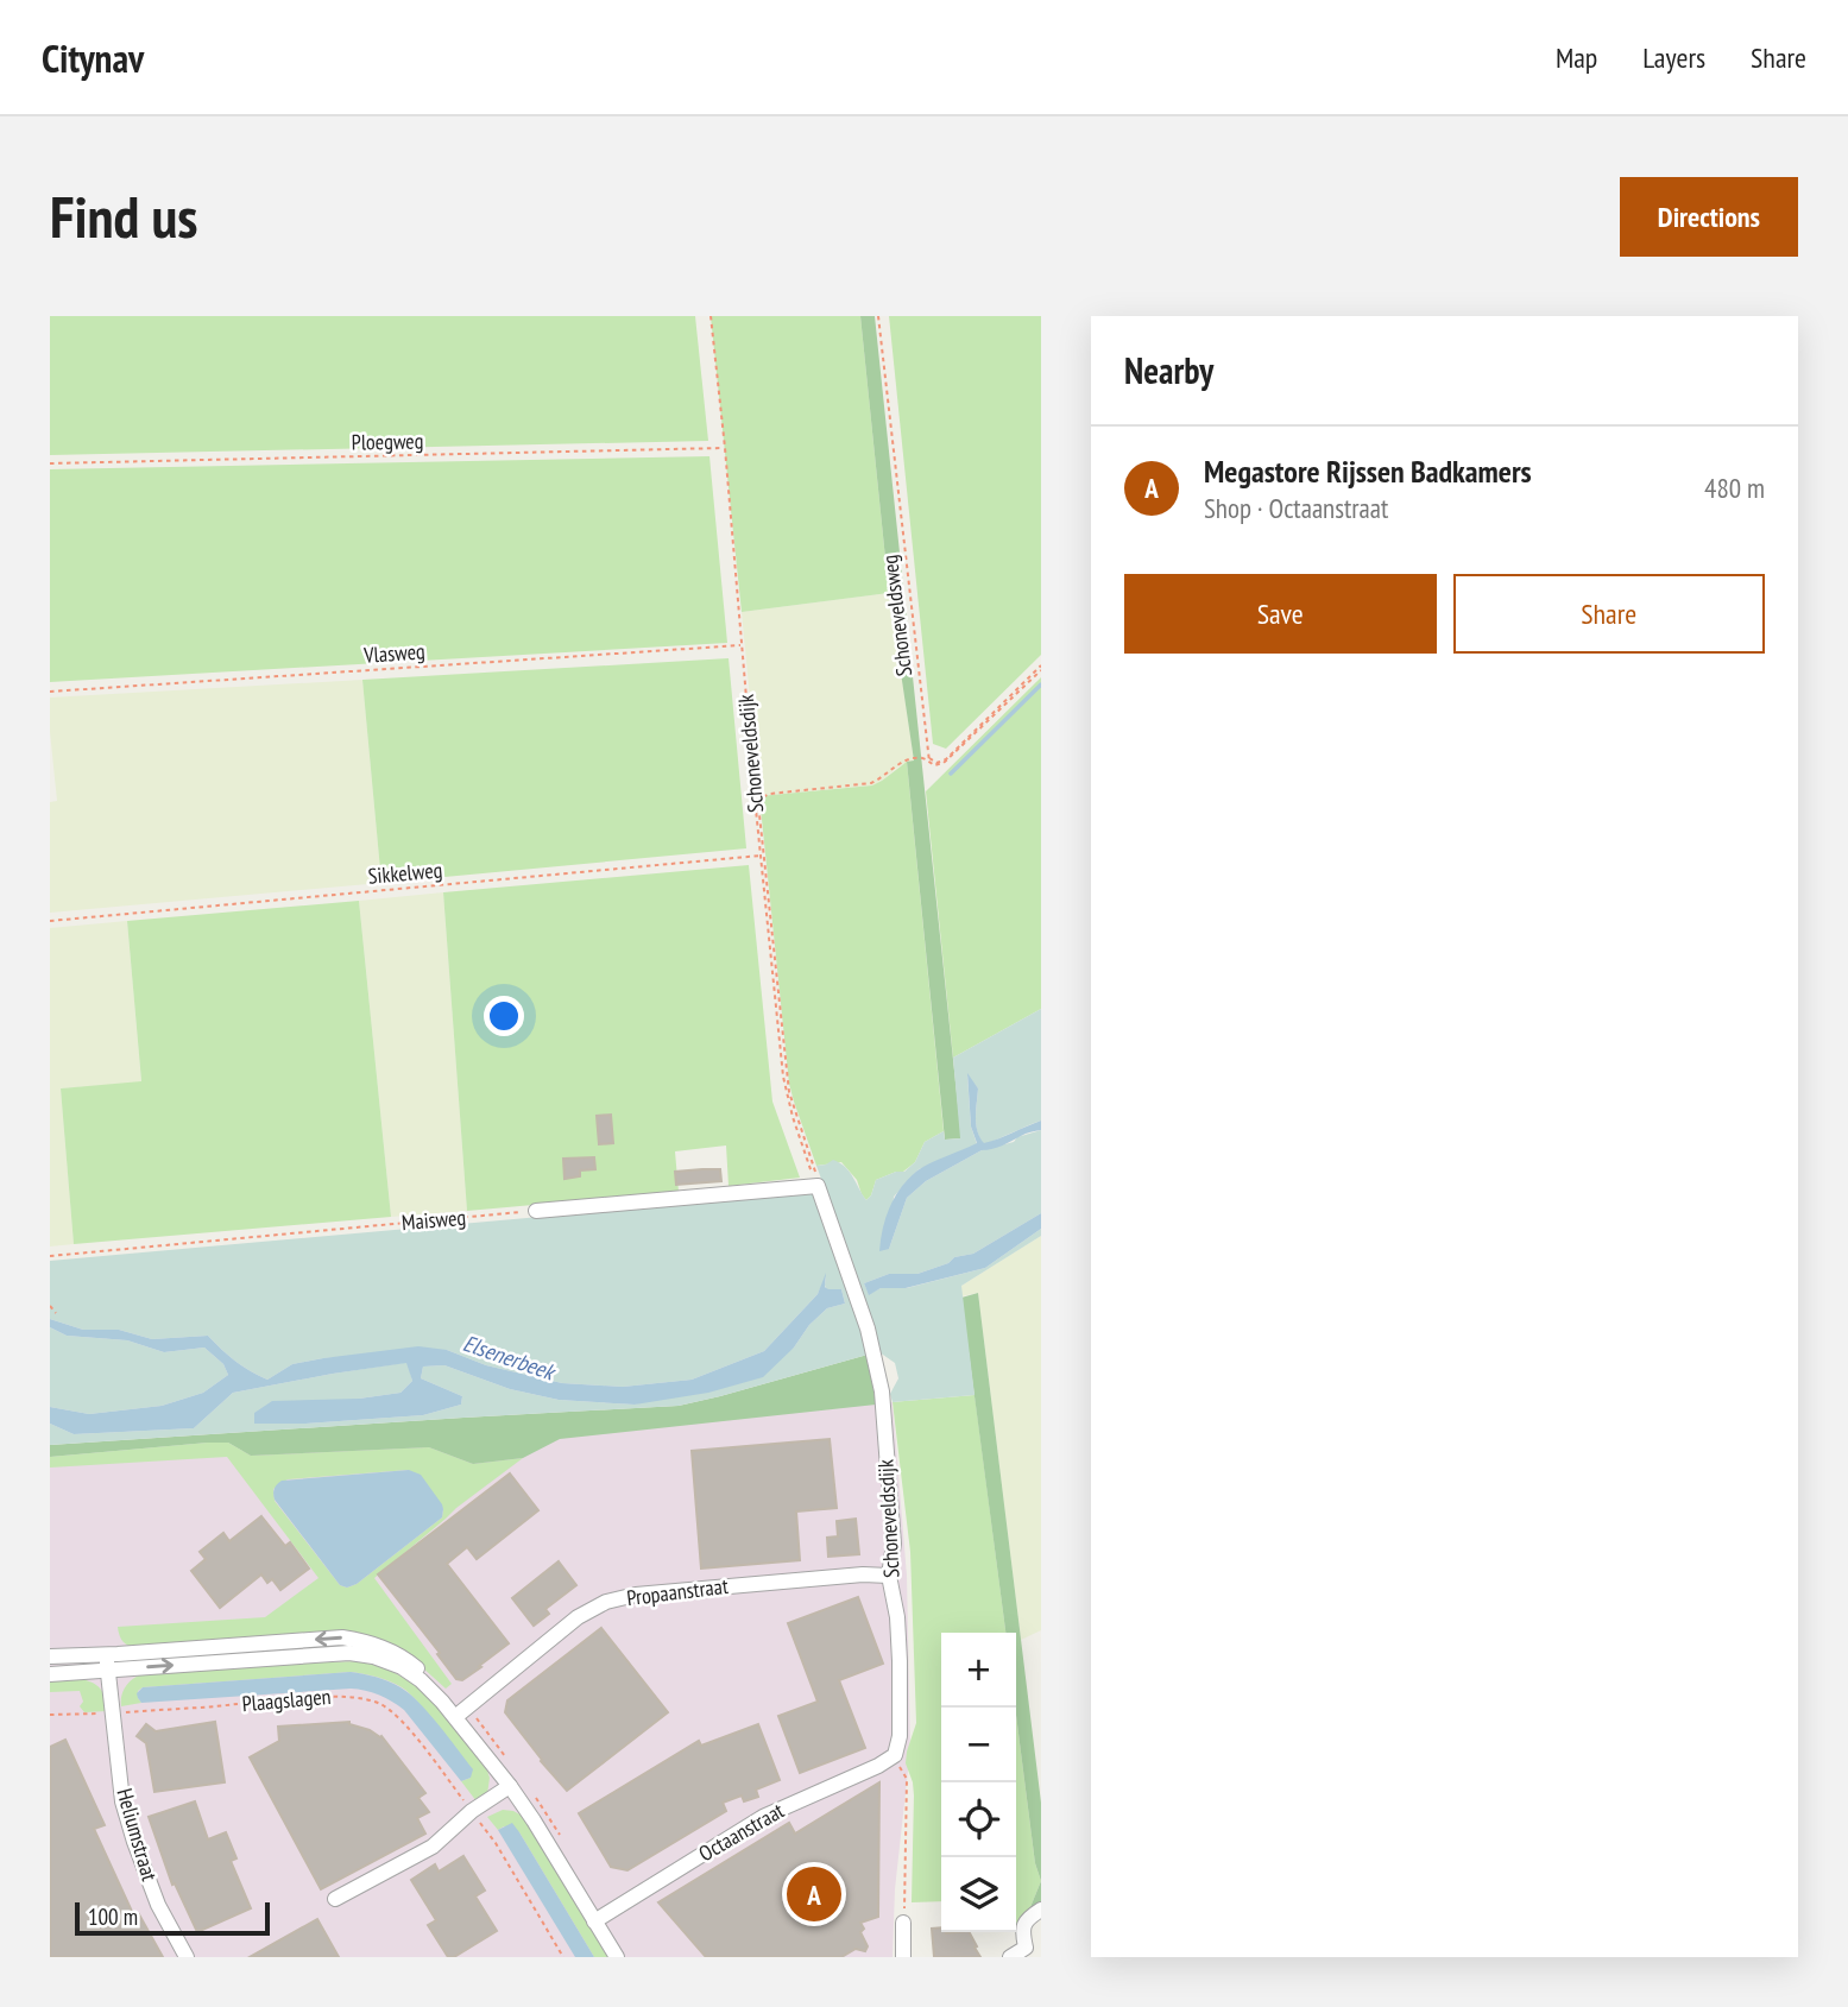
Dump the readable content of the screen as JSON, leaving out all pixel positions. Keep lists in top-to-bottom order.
{
  "streets": {
    "street": [
      "Schoneveldsdijk",
      "Propaanstraat",
      "Octaanstraat",
      "Heliumstraat"
    ],
    "path": [
      "Ploegweg",
      "Schoneveldsweg",
      "Vlasweg",
      "Sikkelweg",
      "Maisweg",
      "Plaagslagen"
    ]
  },
  "crossings": [
    ["Ploegweg", "Schoneveldsdijk"],
    ["Vlasweg", "Schoneveldsdijk"],
    ["Schoneveldsdijk", "Sikkelweg"],
    ["Schoneveldsdijk", "Propaanstraat"],
    ["Schoneveldsdijk", "Octaanstraat"],
    ["Plaagslagen", "Heliumstraat"]
  ],
  "water": ["Elsenerbeek"],
  "scale_bar": "100 m",
  "page": {
    "header": "Citynav",
    "nav": ["Map", "Layers", "Share"],
    "buttons": [
      "Directions",
      ["Save", "Share"]
    ],
    "title": "Find us",
    "heading": "Nearby",
    "list": [
      {
        "mark": "A",
        "name": "Megastore Rijssen Badkamers",
        "note": "Shop · Octaanstraat",
        "value": "480 m"
      }
    ],
    "map_buttons": ["+", "−"],
    "pins": "A",
    "scale": "100 m"
  }
}
